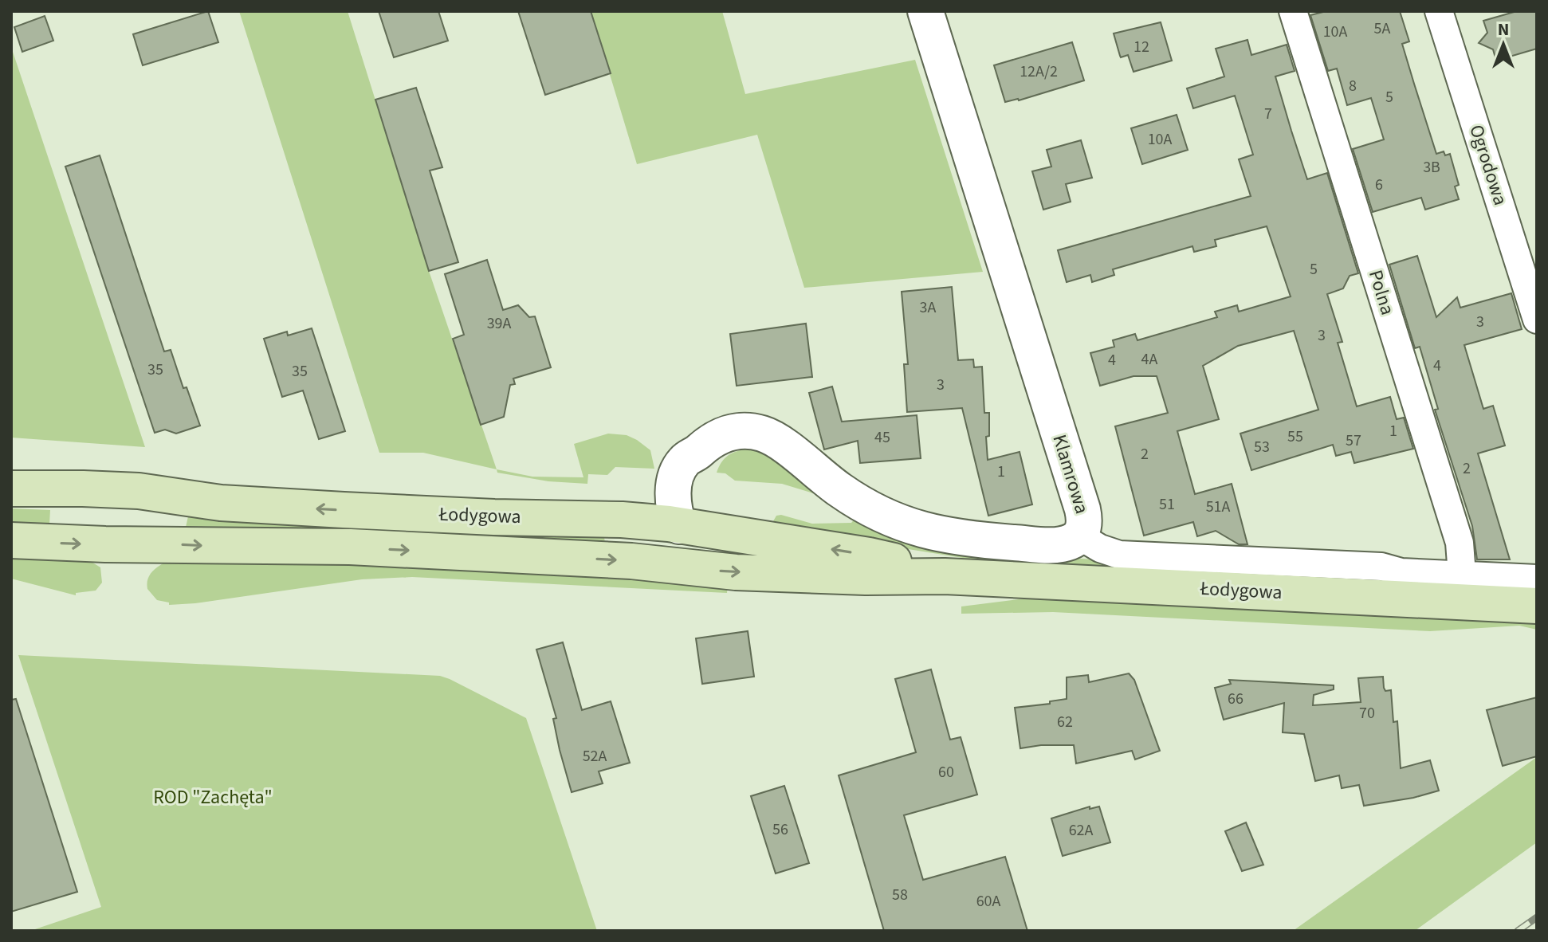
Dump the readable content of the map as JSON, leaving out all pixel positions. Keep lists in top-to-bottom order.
{
  "streets": {
    "main road": ["Łodygowa"],
    "street": ["Ogrodowa", "Polna", "Klamrowa"]
  },
  "crossings": [
    ["Klamrowa", "Łodygowa"]
  ],
  "parks": ["ROD \"Zachęta\""],
  "house_numbers": [
    "5A",
    "10A",
    "12",
    "12A/2",
    "8",
    "5",
    "7",
    "10A",
    "3B",
    "6",
    "5",
    "3A",
    "3",
    "39A",
    "3",
    "4A",
    "4",
    "4",
    "35",
    "35",
    "3",
    "1",
    "55",
    "45",
    "57",
    "53",
    "2",
    "2",
    "1",
    "51",
    "51A",
    "66",
    "70",
    "62",
    "52A",
    "60",
    "56",
    "62A",
    "58",
    "60A"
  ],
  "north": "top"
}
